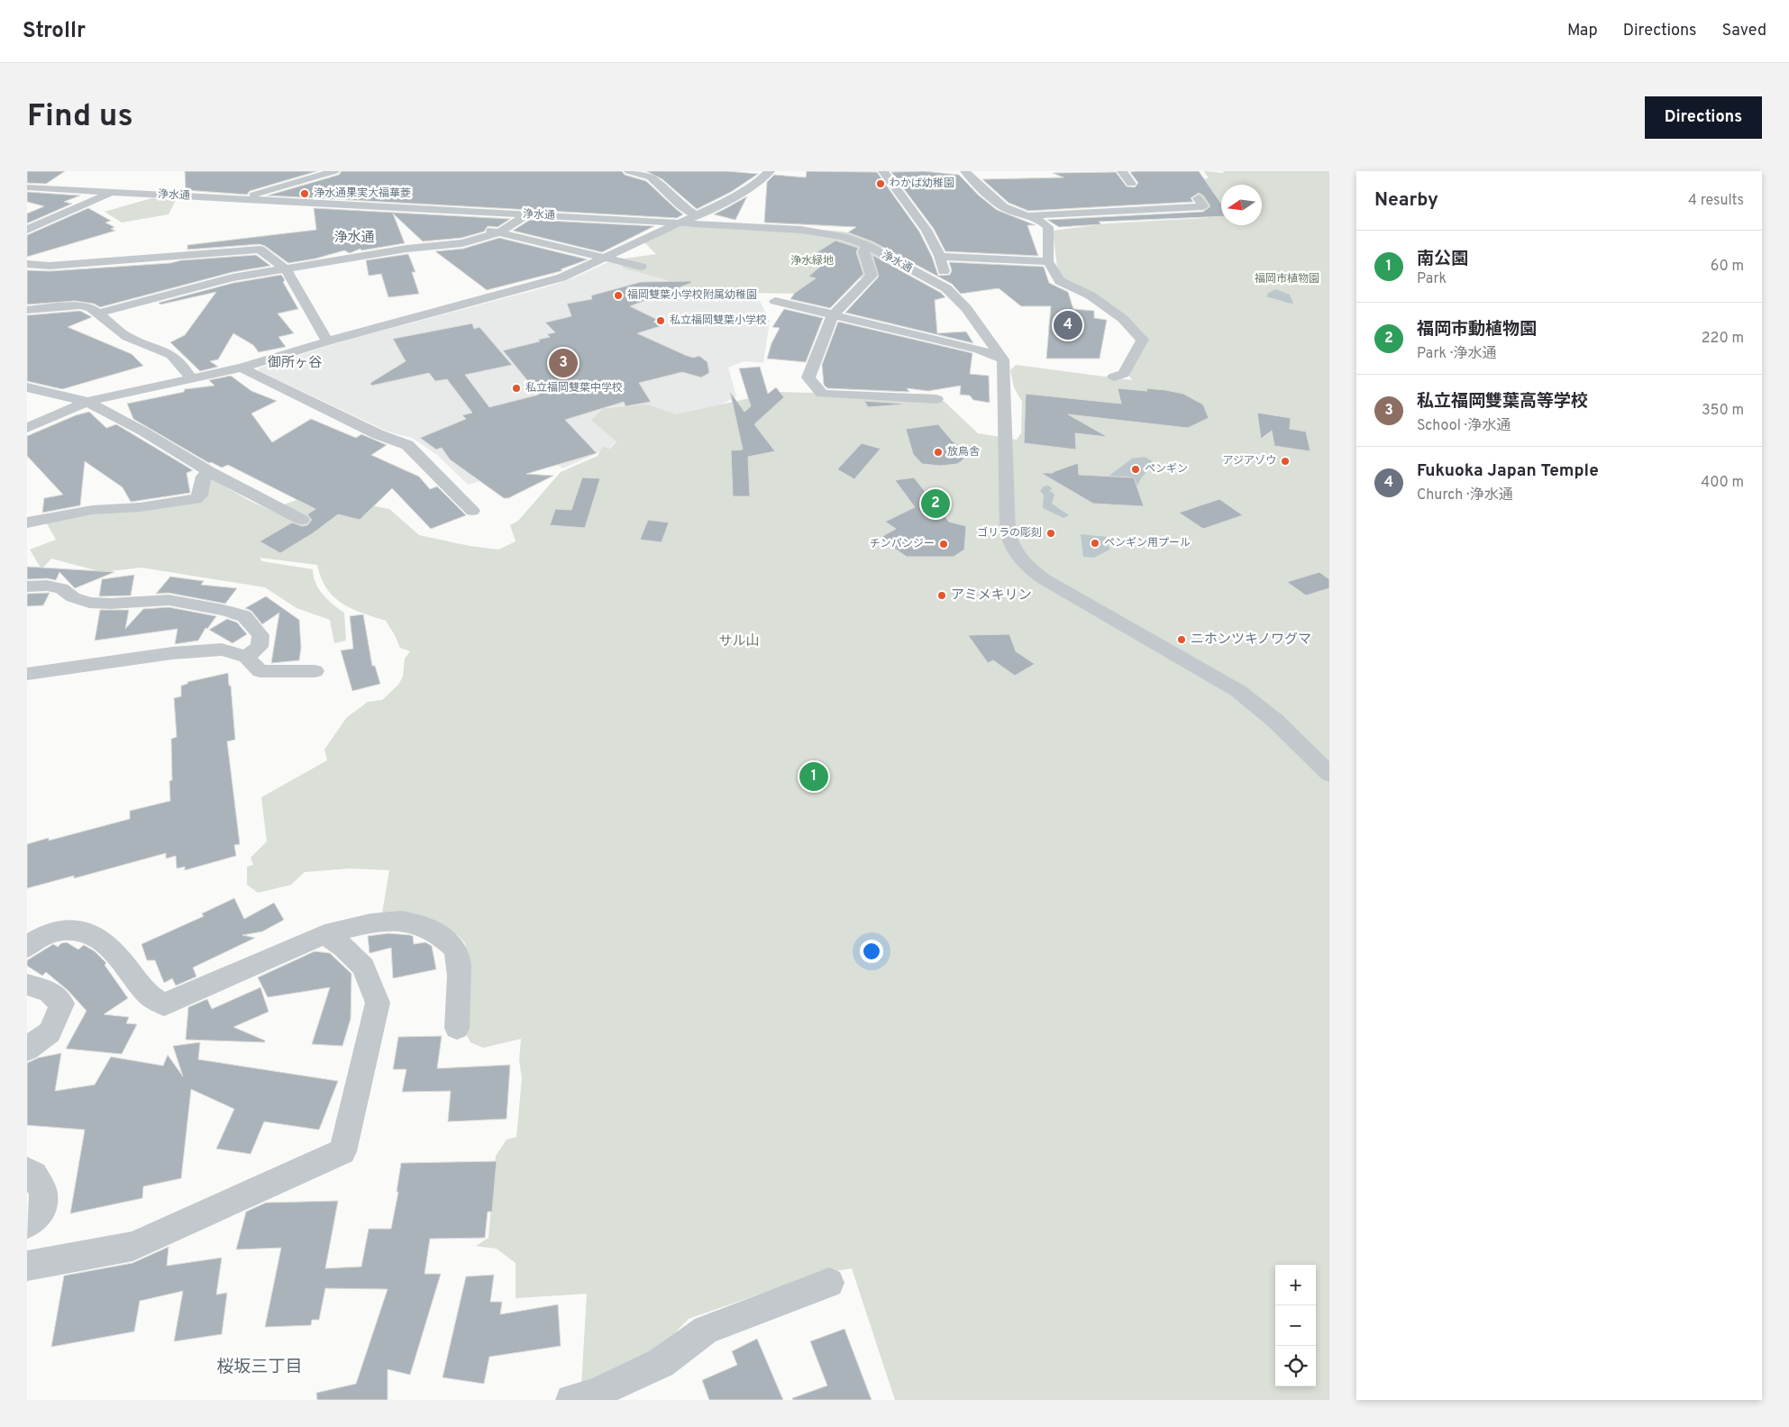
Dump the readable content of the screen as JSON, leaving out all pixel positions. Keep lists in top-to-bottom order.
{
  "streets": {
    "street": ["浄水通"]
  },
  "districts": ["浄水通", "御所ヶ谷", "桜坂三丁目"],
  "parks": ["浄水緑地", "福岡市植物園", "サル山"],
  "places": [
    "わかば幼稚園",
    "浄水通果実大福華菱",
    "福岡雙葉小学校附属幼稚園",
    "私立福岡雙葉小学校",
    "私立福岡雙葉中学校",
    "放鳥舎",
    "アジアゾウ",
    "ペンギン",
    "ゴリラの彫刻",
    "ペンギン用プール",
    "チンパンジー",
    "アミメキリン",
    "ニホンツキノワグマ"
  ],
  "north": "left",
  "page": {
    "header": "Strollr",
    "nav": ["Map", "Directions", "Saved"],
    "buttons": "Directions",
    "title": "Find us",
    "heading": ["Nearby", "4 results"],
    "list": [
      {
        "mark": "1",
        "name": "南公園",
        "note": "Park",
        "value": "60 m"
      },
      {
        "mark": "2",
        "name": "福岡市動植物園",
        "note": "Park · 浄水通",
        "value": "220 m"
      },
      {
        "mark": "3",
        "name": "私立福岡雙葉高等学校",
        "note": "School · 浄水通",
        "value": "350 m"
      },
      {
        "mark": "4",
        "name": "Fukuoka Japan Temple",
        "note": "Church · 浄水通",
        "value": "400 m"
      }
    ],
    "pins": [
      "4",
      "3",
      "2",
      "1"
    ],
    "map_buttons": ["+", "−"]
  }
}
